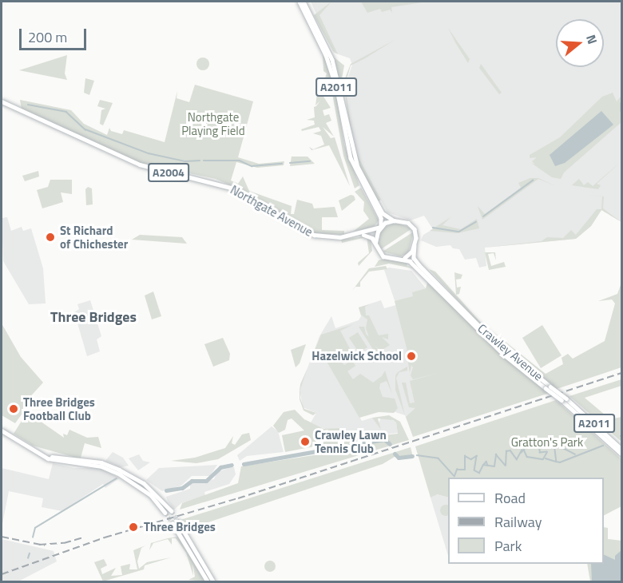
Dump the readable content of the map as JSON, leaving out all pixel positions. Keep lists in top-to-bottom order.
{
  "streets": {
    "main road": [
      "A2011",
      "A2004",
      "Northgate Avenue",
      "Crawley Avenue"
    ]
  },
  "crossings": [
    ["A2011", "Northgate Avenue"],
    ["A2011", "Crawley Avenue"],
    ["Northgate Avenue", "Crawley Avenue"]
  ],
  "districts": ["Three Bridges"],
  "parks": ["Northgate Playing Field", "Gratton's Park"],
  "places": [
    "St Richard of Chichester",
    "Hazelwick School",
    "Three Bridges Football Club",
    "Crawley Lawn Tennis Club",
    "Three Bridges"
  ],
  "legend": ["Road", "Railway", "Park"],
  "scale_bar": "200 m",
  "north": "right"
}
